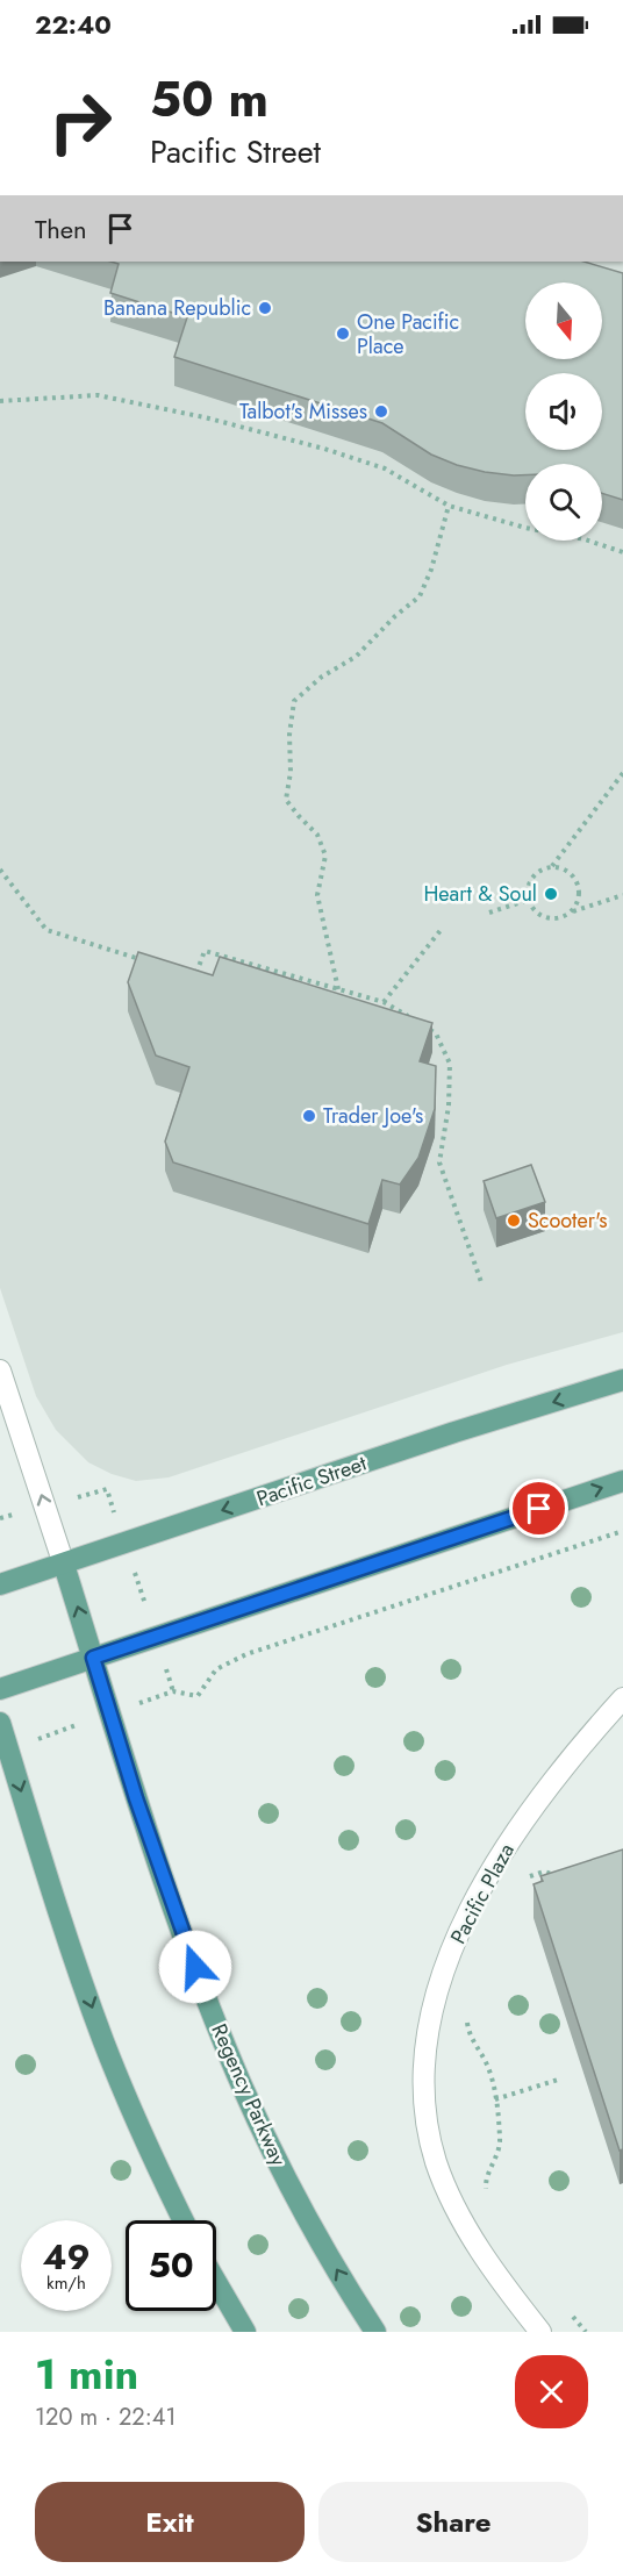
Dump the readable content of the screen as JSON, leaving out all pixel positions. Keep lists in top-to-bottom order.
{
  "streets": {
    "main road": ["Pacific Street", "Regency Parkway"],
    "street": ["Pacific Plaza"]
  },
  "crossings": [
    ["Pacific Street", "Regency Parkway"]
  ],
  "places": [
    "Banana Republic",
    "One Pacific Place",
    "Talbot's Misses",
    "Heart & Soul",
    "Trader Joe's",
    "Scooter's"
  ],
  "north": "bottom",
  "page": {
    "status": "22:40",
    "turn": ["50 m", "Pacific Street"],
    "then": "Then",
    "speed": "49 km/h",
    "limit": "50",
    "heading": ["1 min", "120 m · 22:41"],
    "buttons": ["Exit", "Share"]
  }
}
